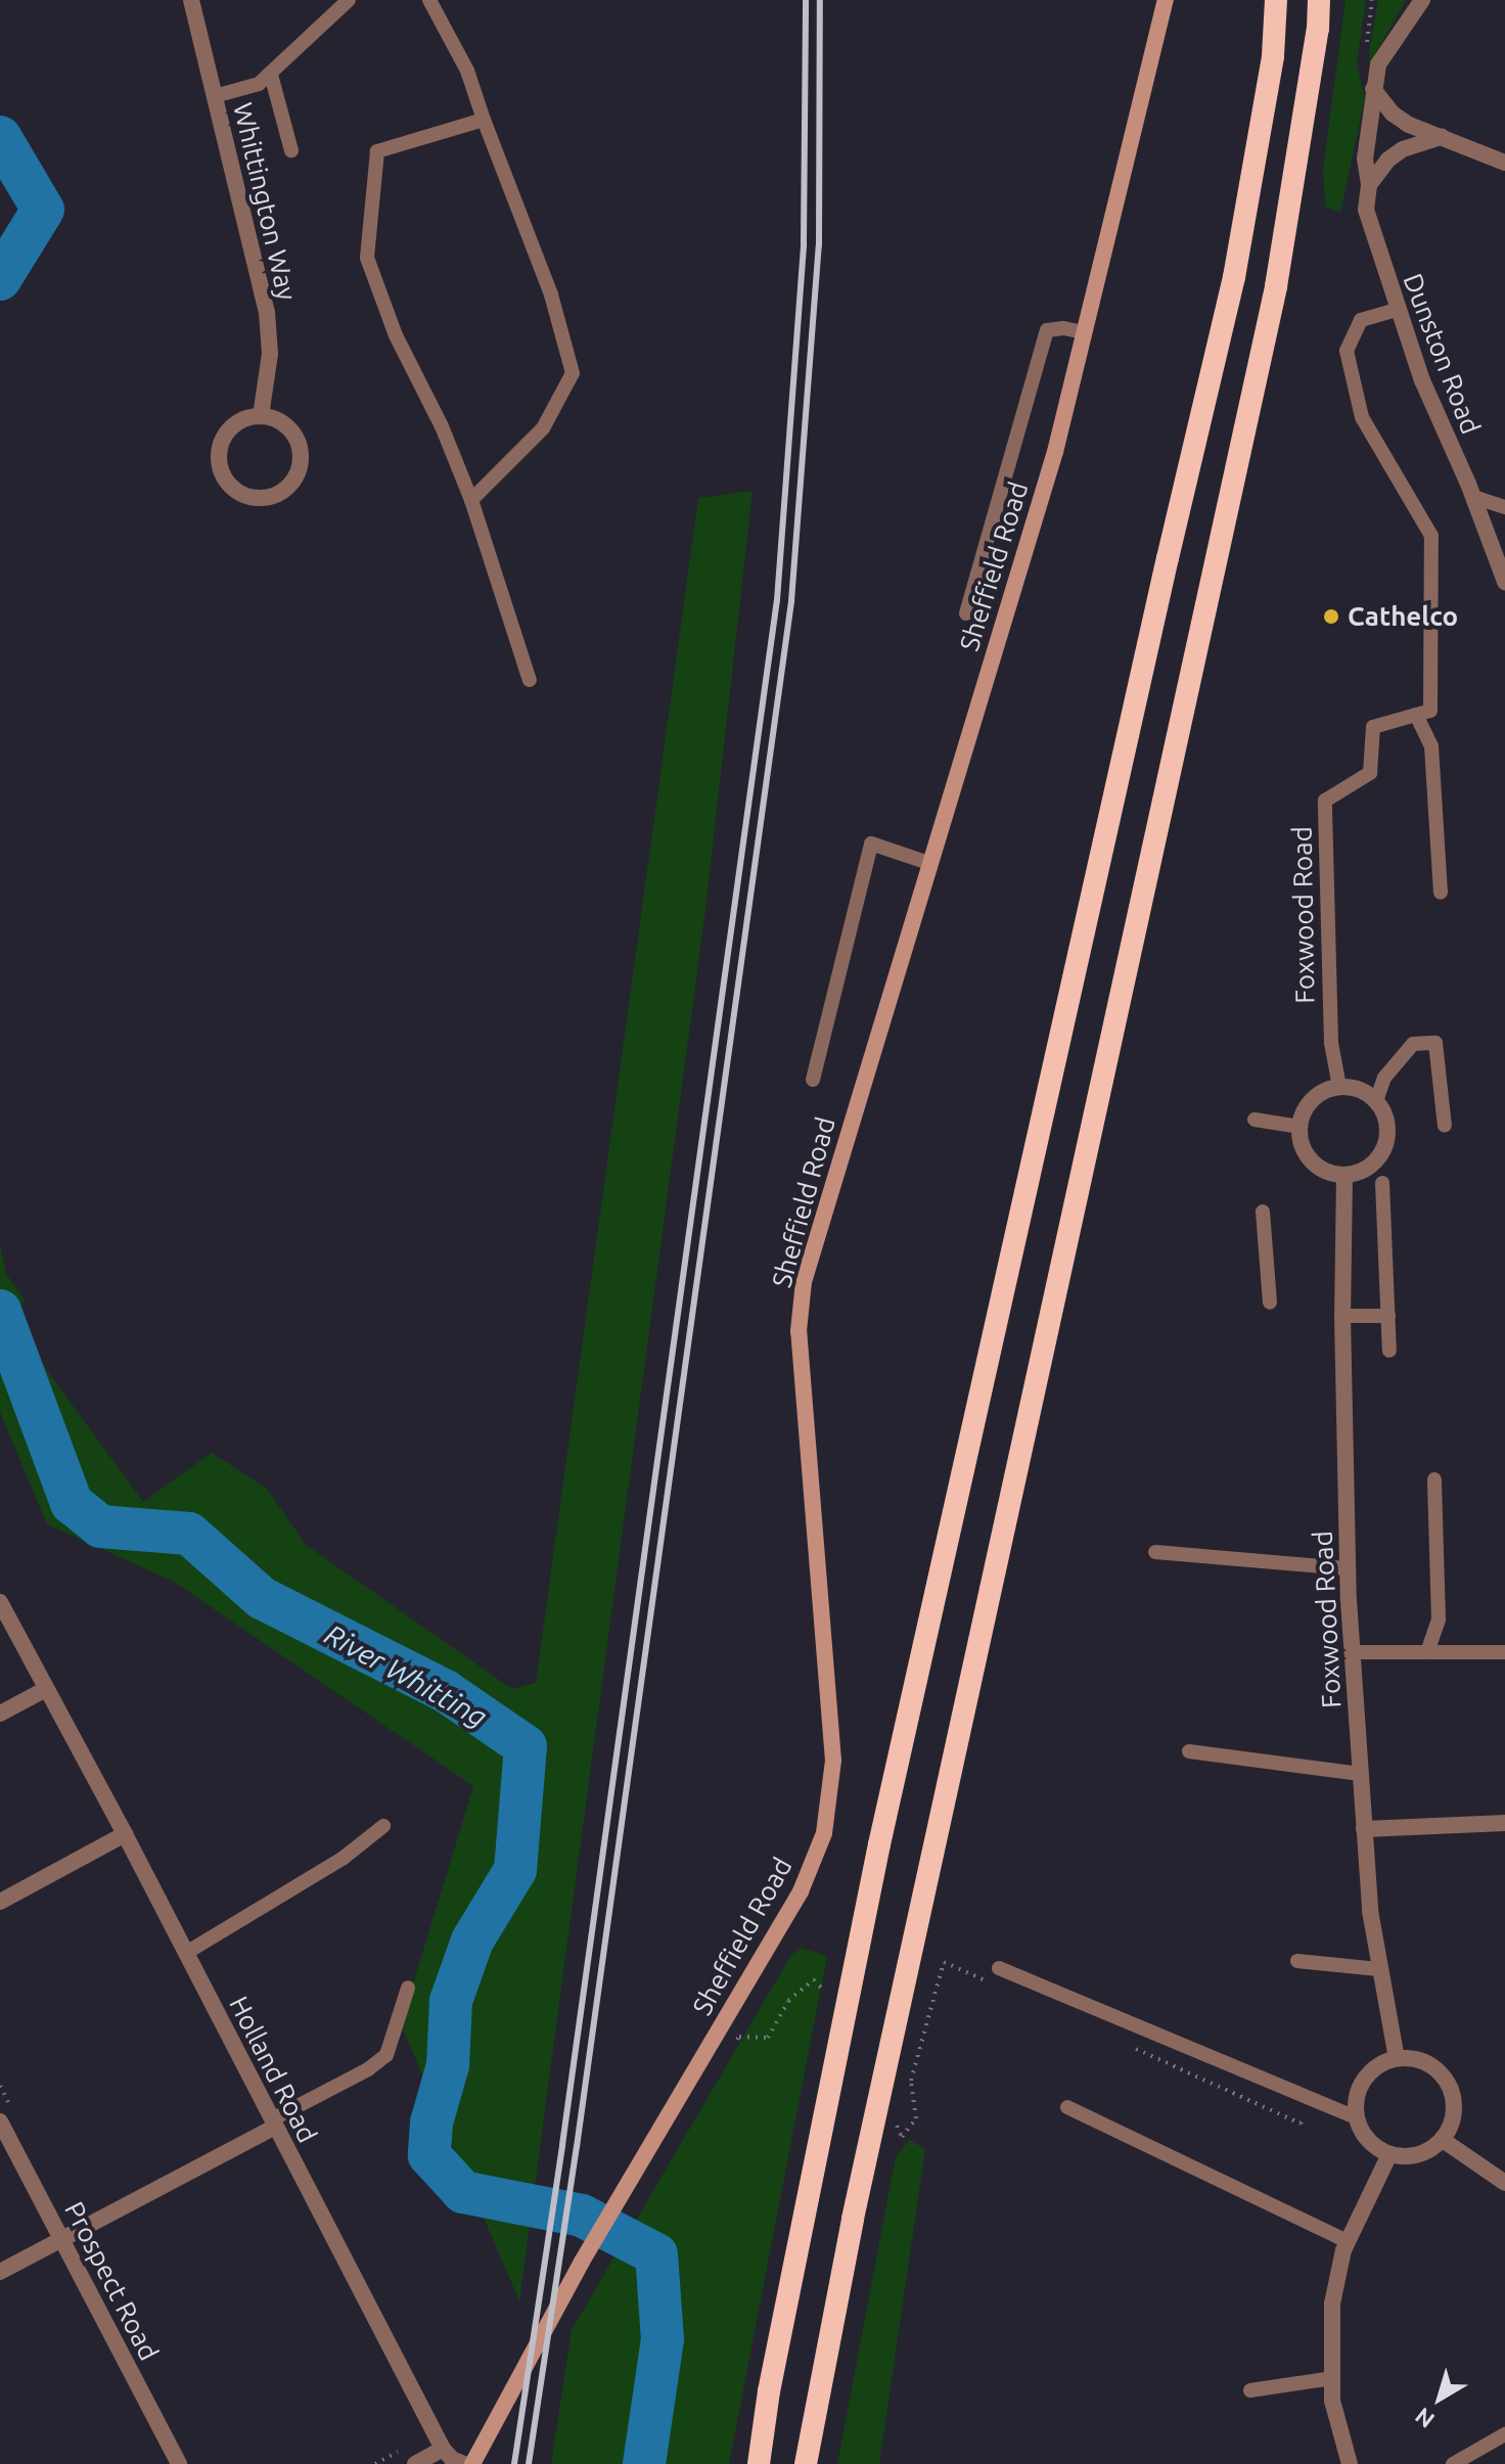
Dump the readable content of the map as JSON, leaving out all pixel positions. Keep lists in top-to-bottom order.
{
  "streets": {
    "main road": ["Sheffield Road"],
    "street": [
      "Whittington Way",
      "Dunston Road",
      "Foxwood Road",
      "Holland Road",
      "Prospect Road"
    ]
  },
  "water": ["River Whitting"],
  "places": ["Cathelco"],
  "north": "bottom left"
}
